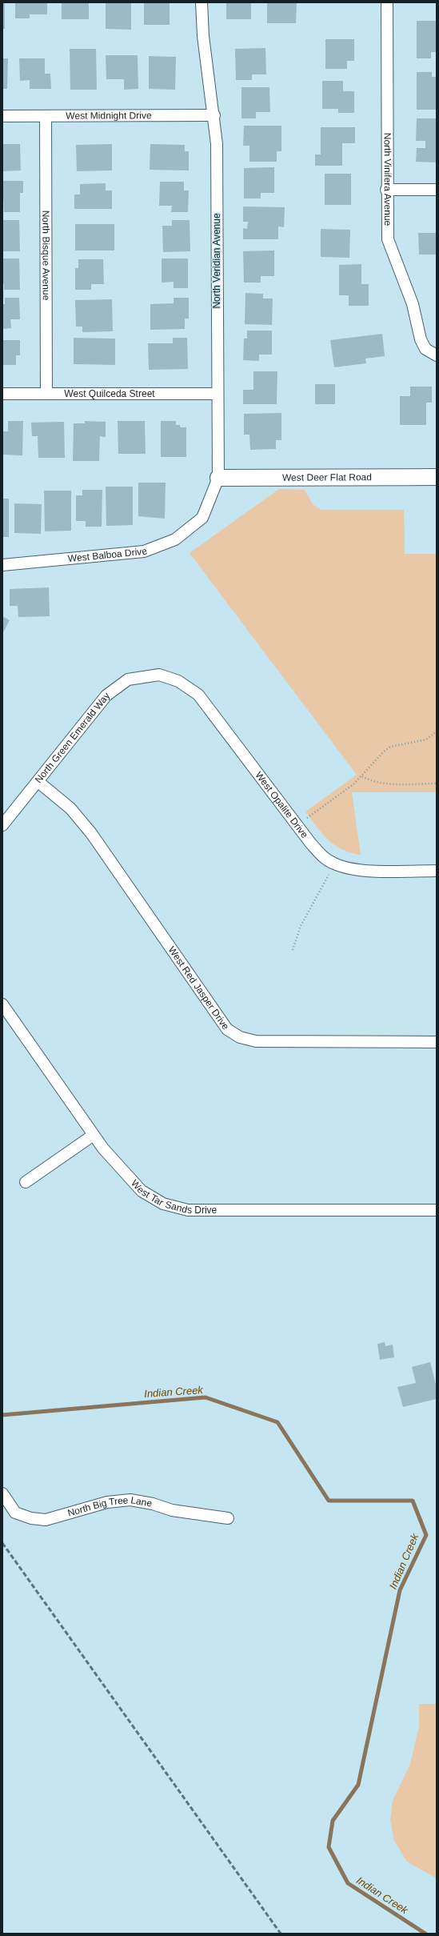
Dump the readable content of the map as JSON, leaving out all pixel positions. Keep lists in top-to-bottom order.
{
  "streets": {
    "street": [
      "West Midnight Drive",
      "North Vinifera Avenue",
      "North Bisque Avenue",
      "North Veridian Avenue",
      "West Quilceda Street",
      "West Deer Flat Road",
      "West Balboa Drive",
      "North Green Emerald Way",
      "West Opalite Drive",
      "West Red Jasper Drive",
      "West Tar Sands Drive",
      "North Big Tree Lane"
    ]
  },
  "crossings": [
    ["West Midnight Drive", "North Bisque Avenue"],
    ["West Midnight Drive", "North Veridian Avenue"],
    ["North Bisque Avenue", "West Quilceda Street"],
    ["North Veridian Avenue", "West Quilceda Street"],
    ["North Veridian Avenue", "West Deer Flat Road"],
    ["North Veridian Avenue", "West Balboa Drive"],
    ["North Green Emerald Way", "West Opalite Drive"],
    ["North Green Emerald Way", "West Red Jasper Drive"]
  ],
  "water": ["Indian Creek"]
}
